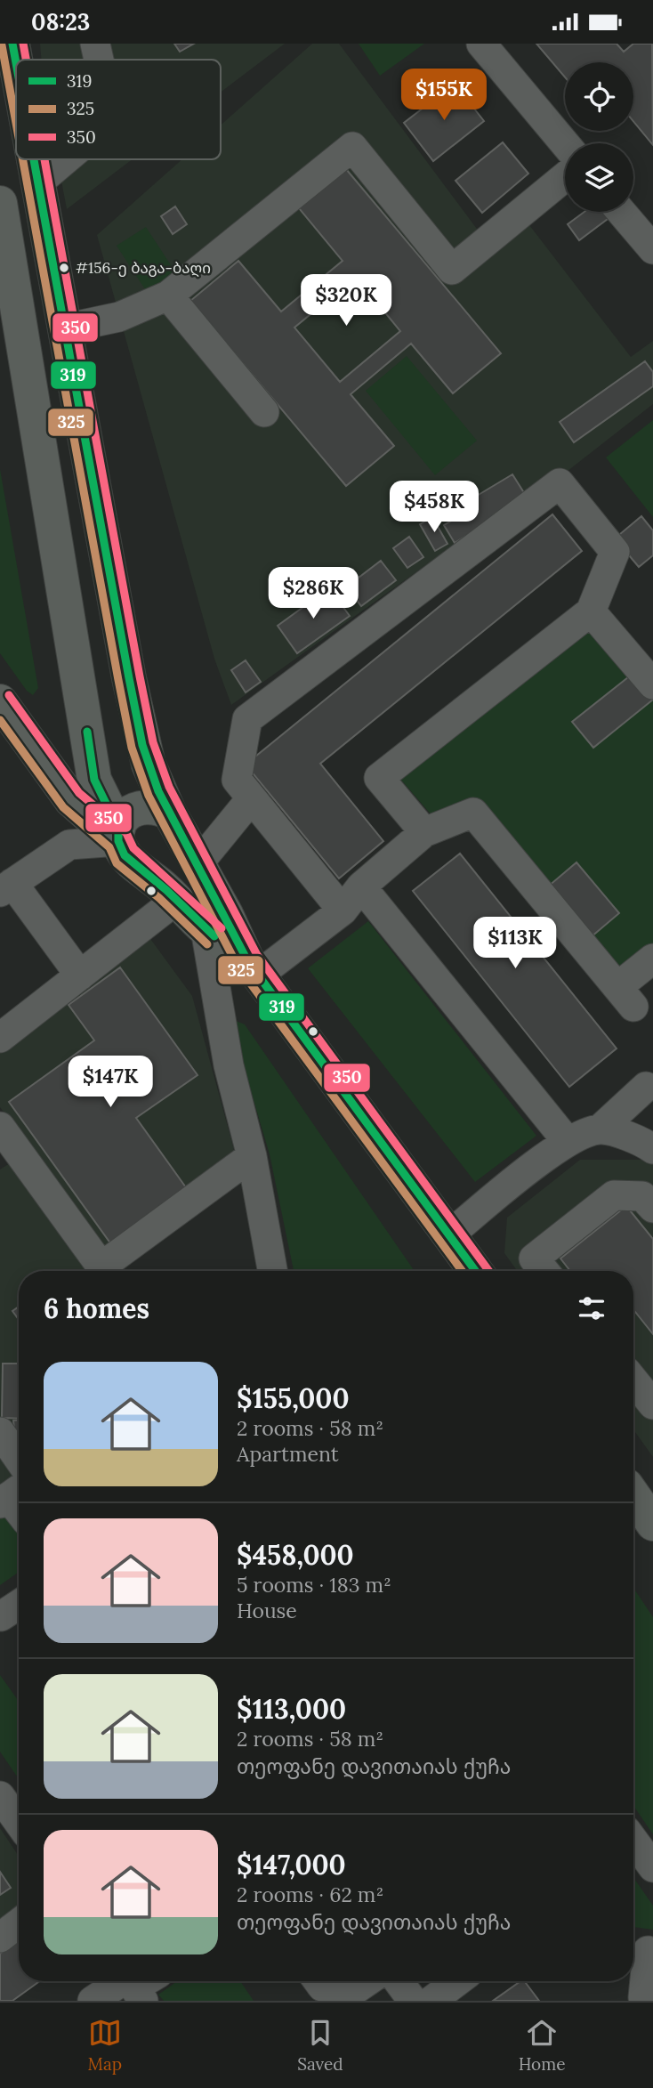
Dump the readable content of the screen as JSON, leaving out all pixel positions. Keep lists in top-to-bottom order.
{
  "places": ["#156-ე ბაგა-ბაღი"],
  "lines": ["transit line 319", "transit line 350", "transit line 325"],
  "legend": ["319", "325", "350"],
  "page": {
    "status": "08:23",
    "price": [
      "$155K",
      "$320K",
      "$458K",
      "$286K",
      "$113K",
      "$147K"
    ],
    "heading": "6 homes",
    "list": [
      {
        "name": "$155,000",
        "note": "2 rooms · 58 m² · Apartment"
      },
      {
        "name": "$458,000",
        "note": "5 rooms · 183 m² · House"
      },
      {
        "name": "$113,000",
        "note": "2 rooms · 58 m² · თეოფანე დავითაიას ქუჩა"
      },
      {
        "name": "$147,000",
        "note": "2 rooms · 62 m² · თეოფანე დავითაიას ქუჩა"
      }
    ],
    "tabs": ["Map", "Saved", "Home"]
  }
}
